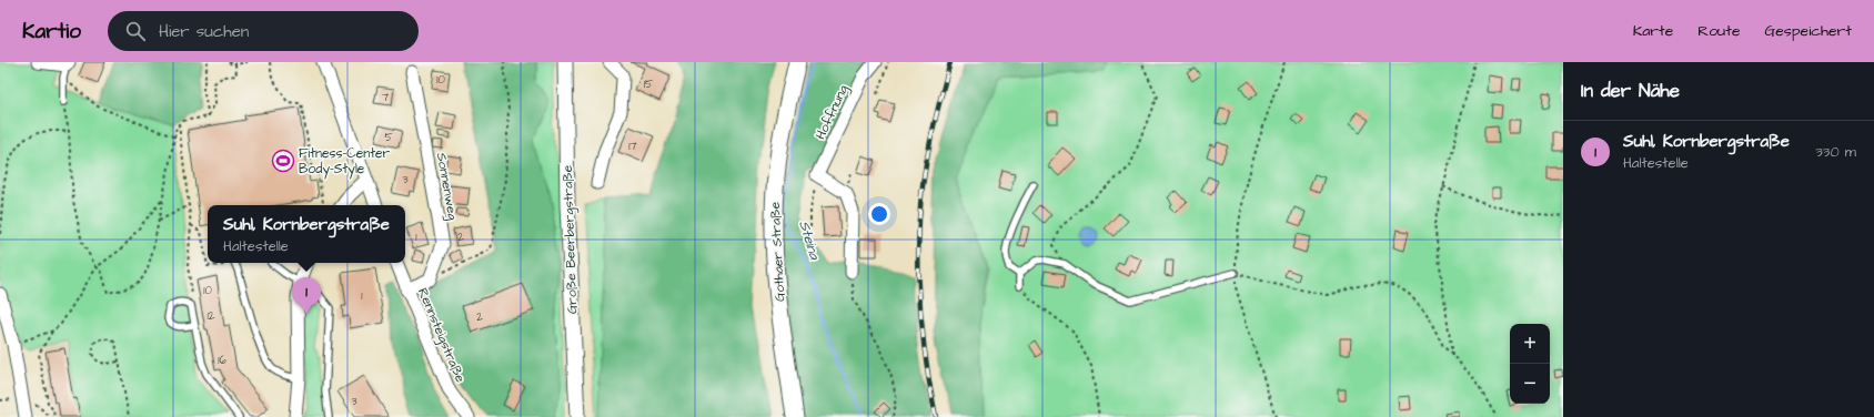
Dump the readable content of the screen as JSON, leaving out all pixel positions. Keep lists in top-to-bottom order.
{
  "streets": {
    "main road": ["Gothaer Straße"],
    "street": [
      "Hoffnung",
      "Sonnenweg",
      "Große Beerbergstraße",
      "Rennsteigstraße"
    ]
  },
  "water": ["Steina"],
  "places": {
    "sports": ["Fitness-Center Body-Style"]
  },
  "house_numbers": [
    "10",
    "15",
    "7",
    "5",
    "17",
    "3",
    "1",
    "2",
    "10",
    "1",
    "12",
    "2",
    "16",
    "3"
  ],
  "page": {
    "header": "Kartio",
    "search": "Hier suchen",
    "nav": ["Karte", "Route", "Gespeichert"],
    "heading": "In der Nähe",
    "list": [
      {
        "mark": "1",
        "name": "Suhl, Kornbergstraße",
        "note": "Haltestelle",
        "value": "330 m"
      }
    ],
    "popup": ["Suhl, Kornbergstraße", "Haltestelle"],
    "pins": "1",
    "map_buttons": ["+", "−"]
  }
}
